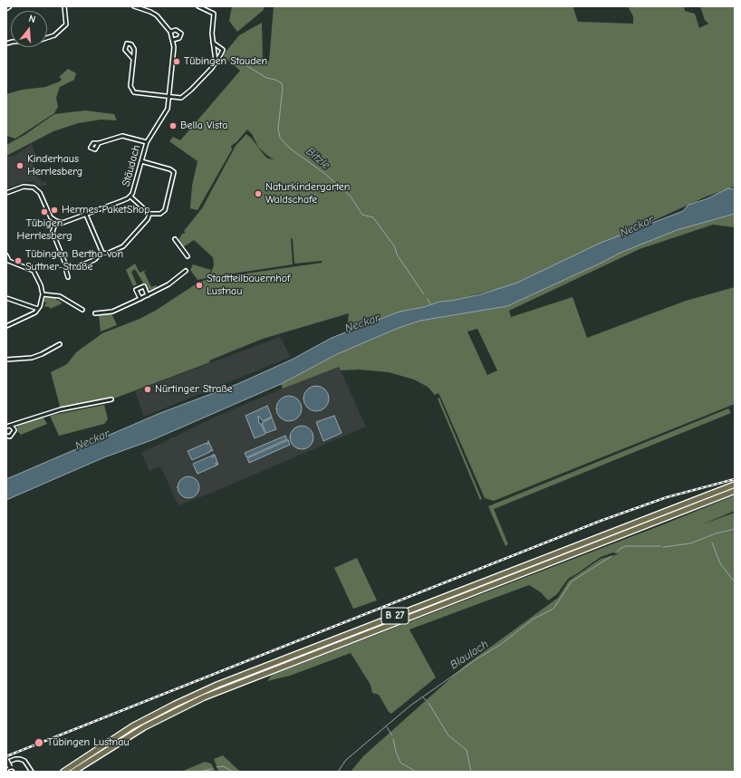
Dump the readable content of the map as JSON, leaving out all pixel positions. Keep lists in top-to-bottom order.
{
  "streets": {
    "highway": ["B 27"],
    "street": ["Stäudach"]
  },
  "water": ["Bitzle", "Neckar", "Blaulach"],
  "places": [
    "Tübingen Stauden",
    "Bella Vista",
    "Kinderhaus Herrlesberg",
    "Naturkindergarten Waldschafe",
    "Hermes PaketShop",
    "Tübigen Herrlesberg",
    "Tübingen Bertha-von Suttner-Straße",
    "Stadtteilbauernhof Lustnau",
    "Nürtinger Straße",
    "Tübingen Lustnau"
  ],
  "north": "top"
}
